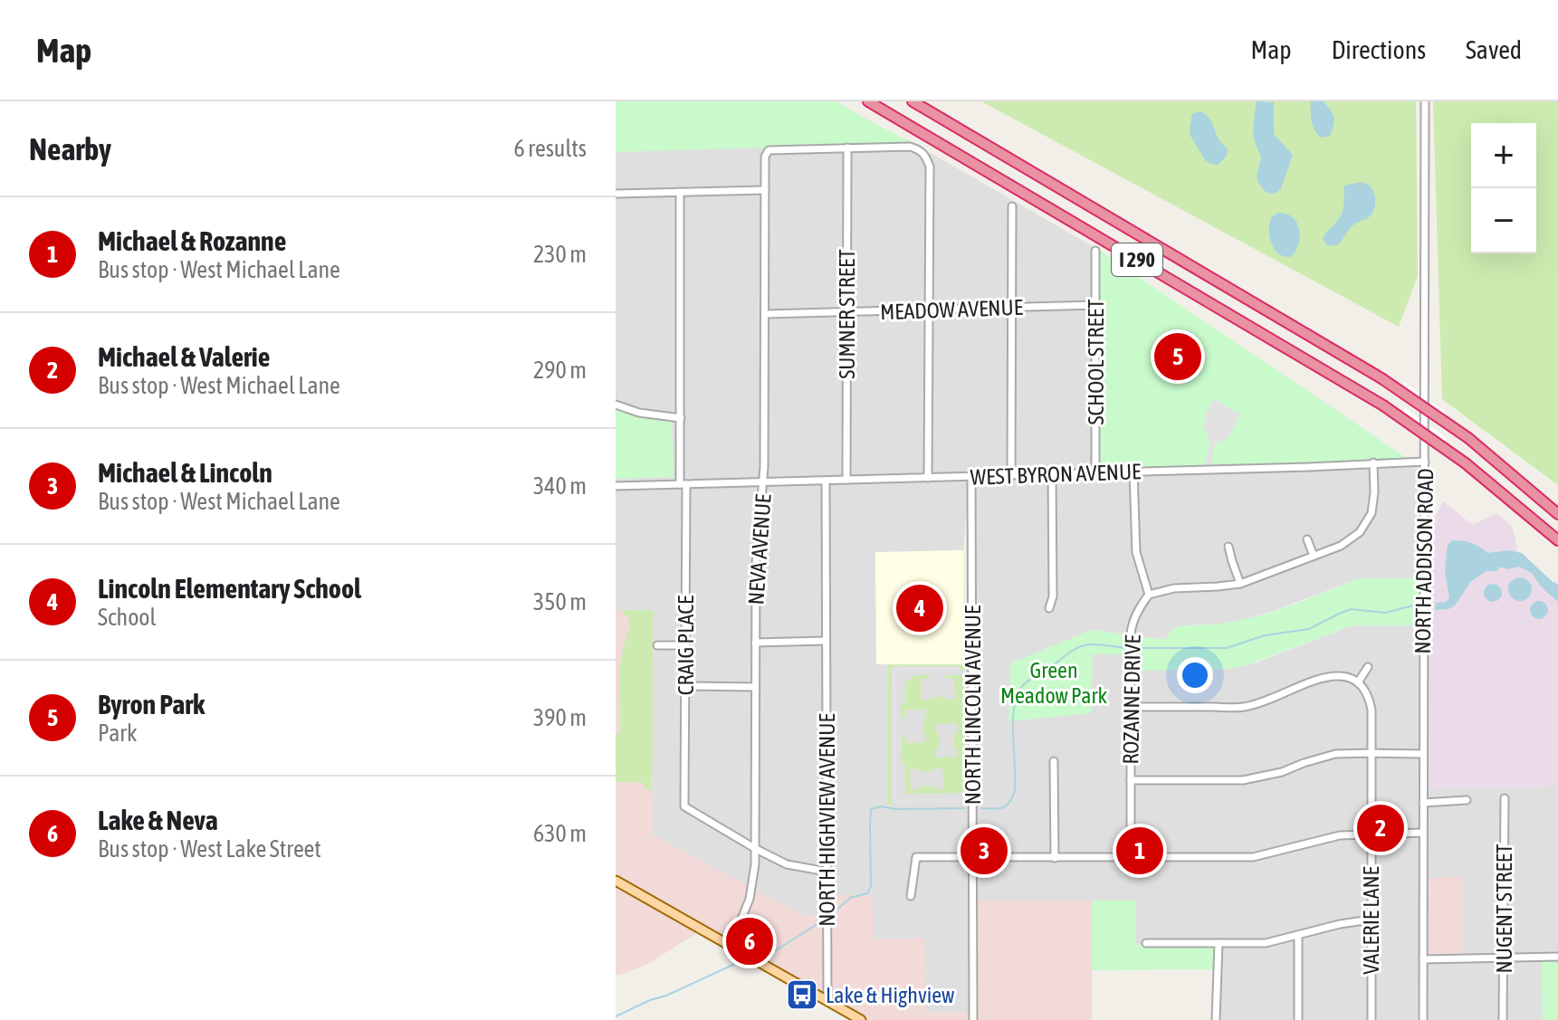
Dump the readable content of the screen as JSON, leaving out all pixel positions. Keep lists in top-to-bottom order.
{
  "streets": {
    "highway": ["I 290"],
    "street": [
      "MEADOW AVENUE",
      "SUMNER STREET",
      "SCHOOL STREET",
      "WEST BYRON AVENUE",
      "NEVA AVENUE",
      "NORTH ADDISON ROAD",
      "CRAIG PLACE",
      "ROZANNE DRIVE",
      "NORTH LINCOLN AVENUE",
      "NORTH HIGHVIEW AVENUE",
      "NUGENT STREET",
      "VALERIE LANE"
    ]
  },
  "crossings": [
    ["MEADOW AVENUE", "SUMNER STREET"],
    ["MEADOW AVENUE", "SCHOOL STREET"],
    ["MEADOW AVENUE", "NEVA AVENUE"],
    ["SUMNER STREET", "WEST BYRON AVENUE"],
    ["SUMNER STREET", "NEVA AVENUE"],
    ["SCHOOL STREET", "WEST BYRON AVENUE"],
    ["WEST BYRON AVENUE", "NEVA AVENUE"],
    ["WEST BYRON AVENUE", "NORTH ADDISON ROAD"],
    ["WEST BYRON AVENUE", "CRAIG PLACE"],
    ["WEST BYRON AVENUE", "NORTH LINCOLN AVENUE"],
    ["WEST BYRON AVENUE", "NORTH HIGHVIEW AVENUE"],
    ["NEVA AVENUE", "CRAIG PLACE"]
  ],
  "parks": ["Green Meadow Park"],
  "places": {
    "bus stop": ["Lake & Highview"]
  },
  "page": {
    "header": "Map",
    "nav": ["Map", "Directions", "Saved"],
    "heading": ["Nearby", "6 results"],
    "map_buttons": ["+", "−"],
    "list": [
      {
        "mark": "1",
        "name": "Michael & Rozanne",
        "note": "Bus stop · West Michael Lane",
        "value": "230 m"
      },
      {
        "mark": "2",
        "name": "Michael & Valerie",
        "note": "Bus stop · West Michael Lane",
        "value": "290 m"
      },
      {
        "mark": "3",
        "name": "Michael & Lincoln",
        "note": "Bus stop · West Michael Lane",
        "value": "340 m"
      },
      {
        "mark": "4",
        "name": "Lincoln Elementary School",
        "note": "School",
        "value": "350 m"
      },
      {
        "mark": "5",
        "name": "Byron Park",
        "note": "Park",
        "value": "390 m"
      },
      {
        "mark": "6",
        "name": "Lake & Neva",
        "note": "Bus stop · West Lake Street",
        "value": "630 m"
      }
    ],
    "pins": [
      "5",
      "4",
      "2",
      "1",
      "3",
      "6"
    ]
  }
}
